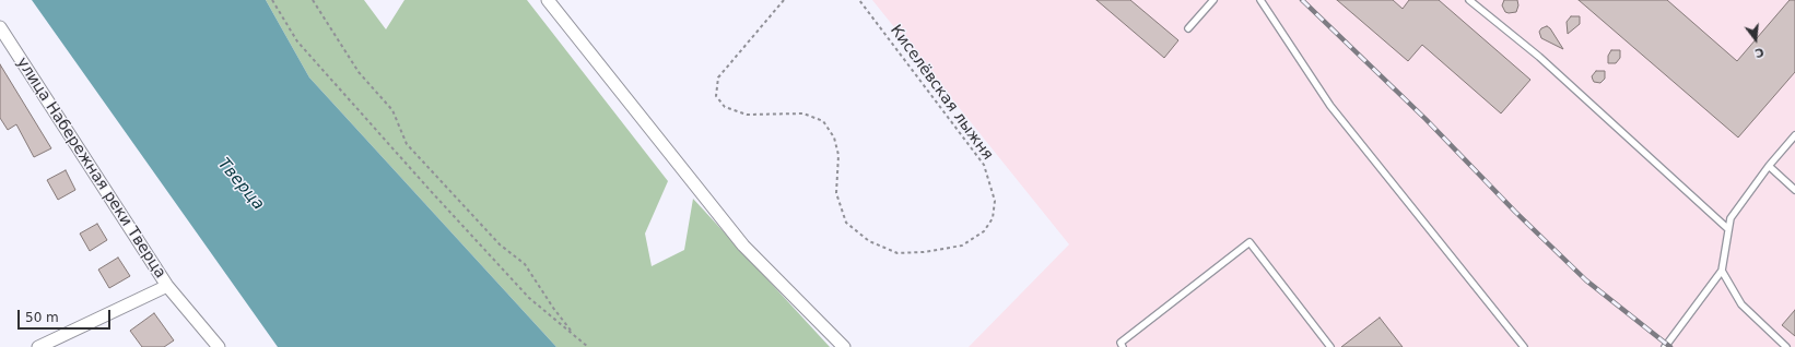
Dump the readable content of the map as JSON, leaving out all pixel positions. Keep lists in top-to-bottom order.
{
  "streets": {
    "street": ["улица Набережная реки Тверца"],
    "path": ["Киселёвская лыжня"]
  },
  "water": ["Тверца"],
  "scale_bar": "50 m",
  "north": "bottom"
}
